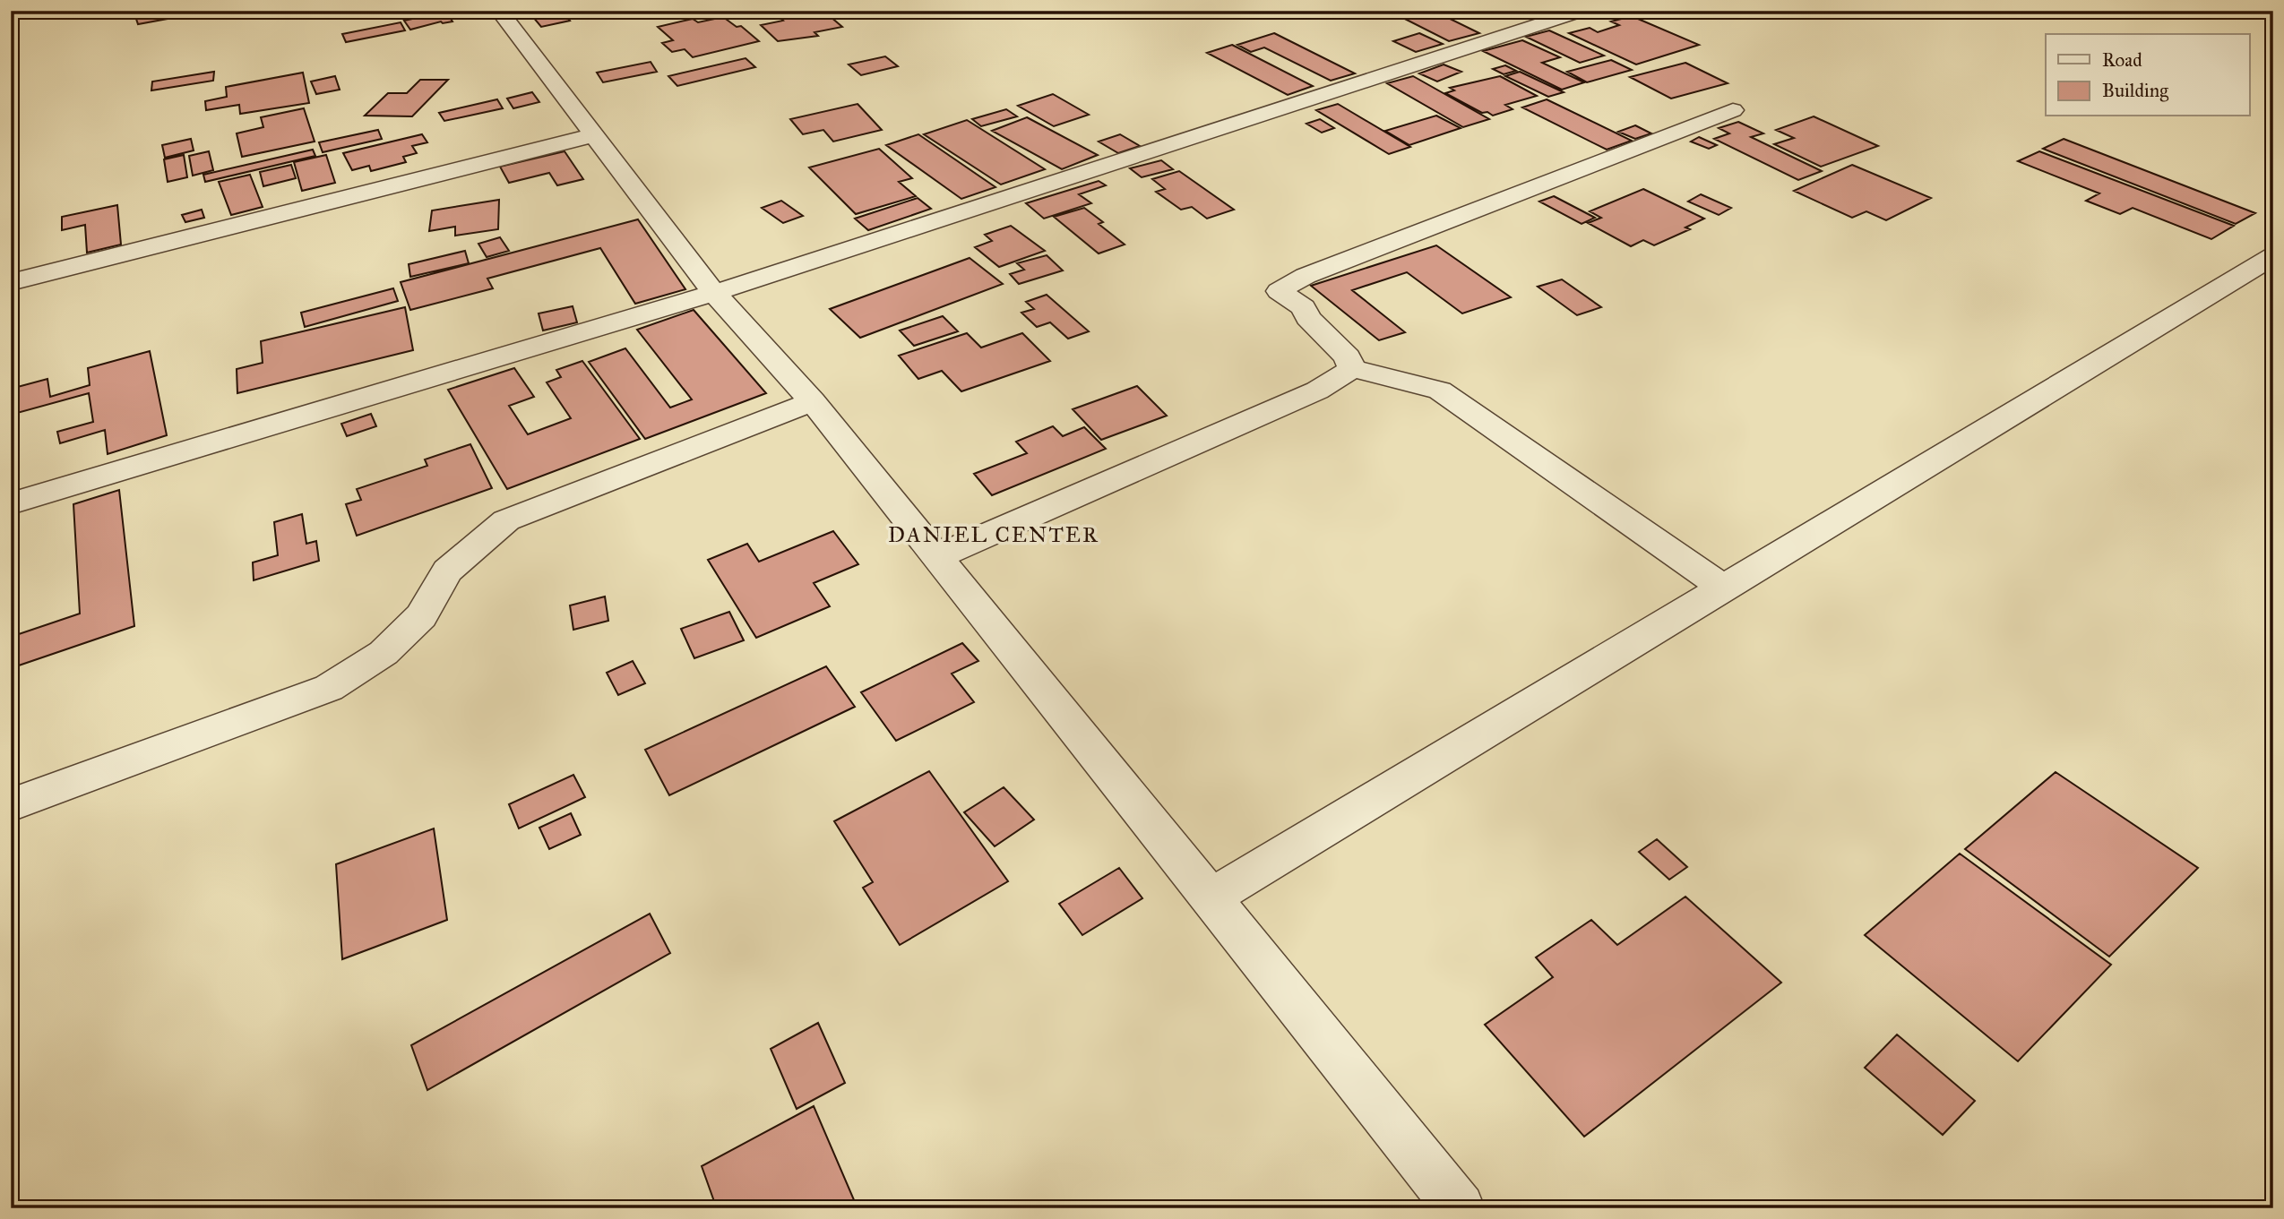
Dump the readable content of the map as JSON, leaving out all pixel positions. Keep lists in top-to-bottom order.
{
  "districts": ["DANIEL CENTER"],
  "legend": ["Road", "Building"]
}
